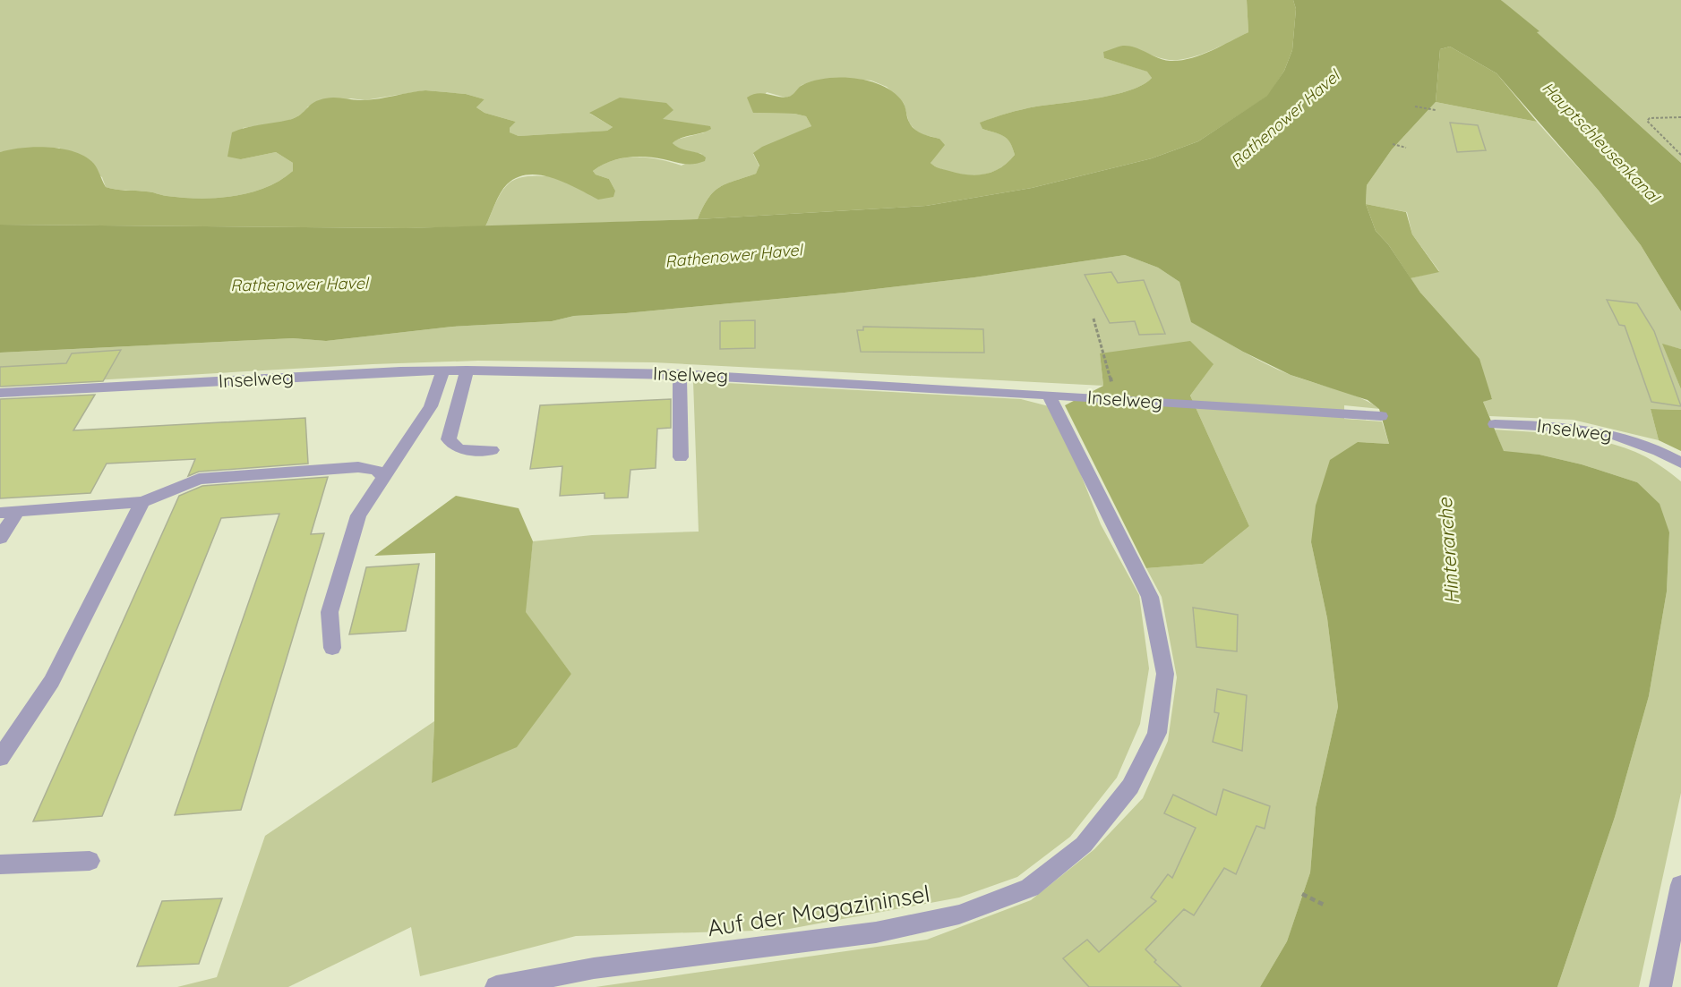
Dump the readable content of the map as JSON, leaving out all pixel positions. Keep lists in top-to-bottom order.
{
  "streets": {
    "street": ["Inselweg", "Auf der Magazininsel"]
  },
  "crossings": [
    ["Inselweg", "Auf der Magazininsel"]
  ],
  "water": ["Rathenower Havel", "Hauptschleusenkanal", "Hinterarche"]
}
